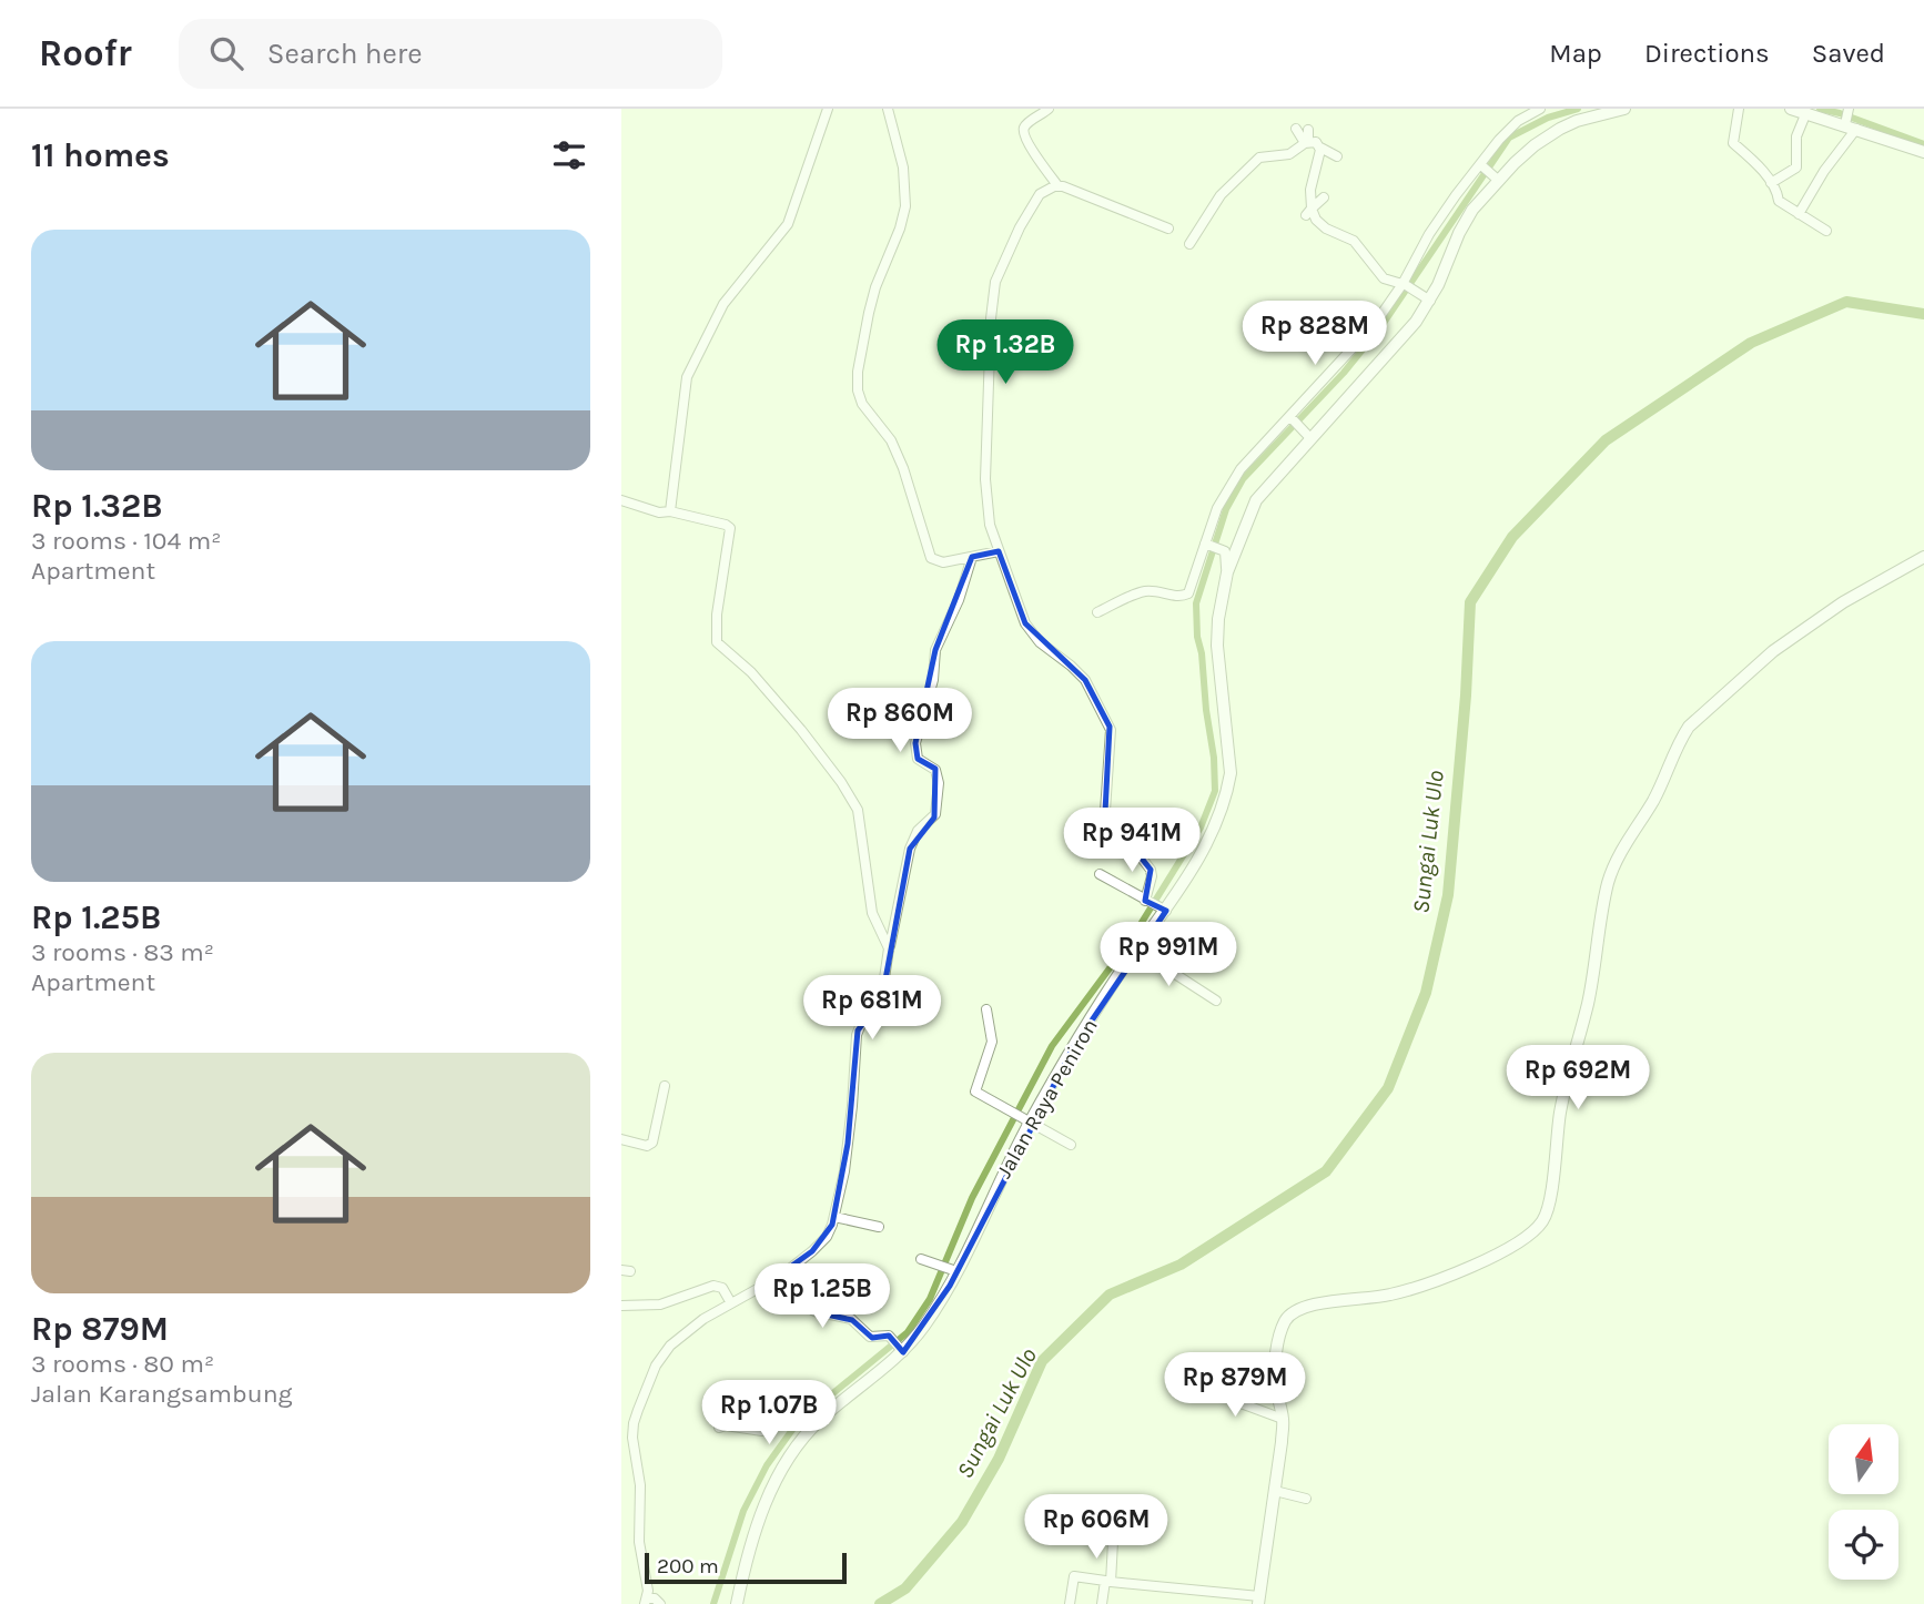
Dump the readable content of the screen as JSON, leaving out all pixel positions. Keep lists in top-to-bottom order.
{
  "streets": {
    "main road": ["Jalan Raya Peniron"]
  },
  "water": ["Sungai Luk Ulo"],
  "scale_bar": "200 m",
  "north": "top",
  "page": {
    "header": "Roofr",
    "search": "Search here",
    "nav": ["Map", "Directions", "Saved"],
    "heading": "11 homes",
    "list": [
      {
        "name": "Rp 1.32B",
        "note": "3 rooms · 104 m² · Apartment"
      },
      {
        "name": "Rp 1.25B",
        "note": "3 rooms · 83 m² · Apartment"
      },
      {
        "name": "Rp 879M",
        "note": "3 rooms · 80 m² · Jalan Karangsambung"
      }
    ],
    "price": [
      "Rp 828M",
      "Rp 1.32B",
      "Rp 860M",
      "Rp 941M",
      "Rp 991M",
      "Rp 681M",
      "Rp 692M",
      "Rp 1.25B",
      "Rp 879M",
      "Rp 1.07B",
      "Rp 606M"
    ],
    "scale": "200 m"
  }
}
